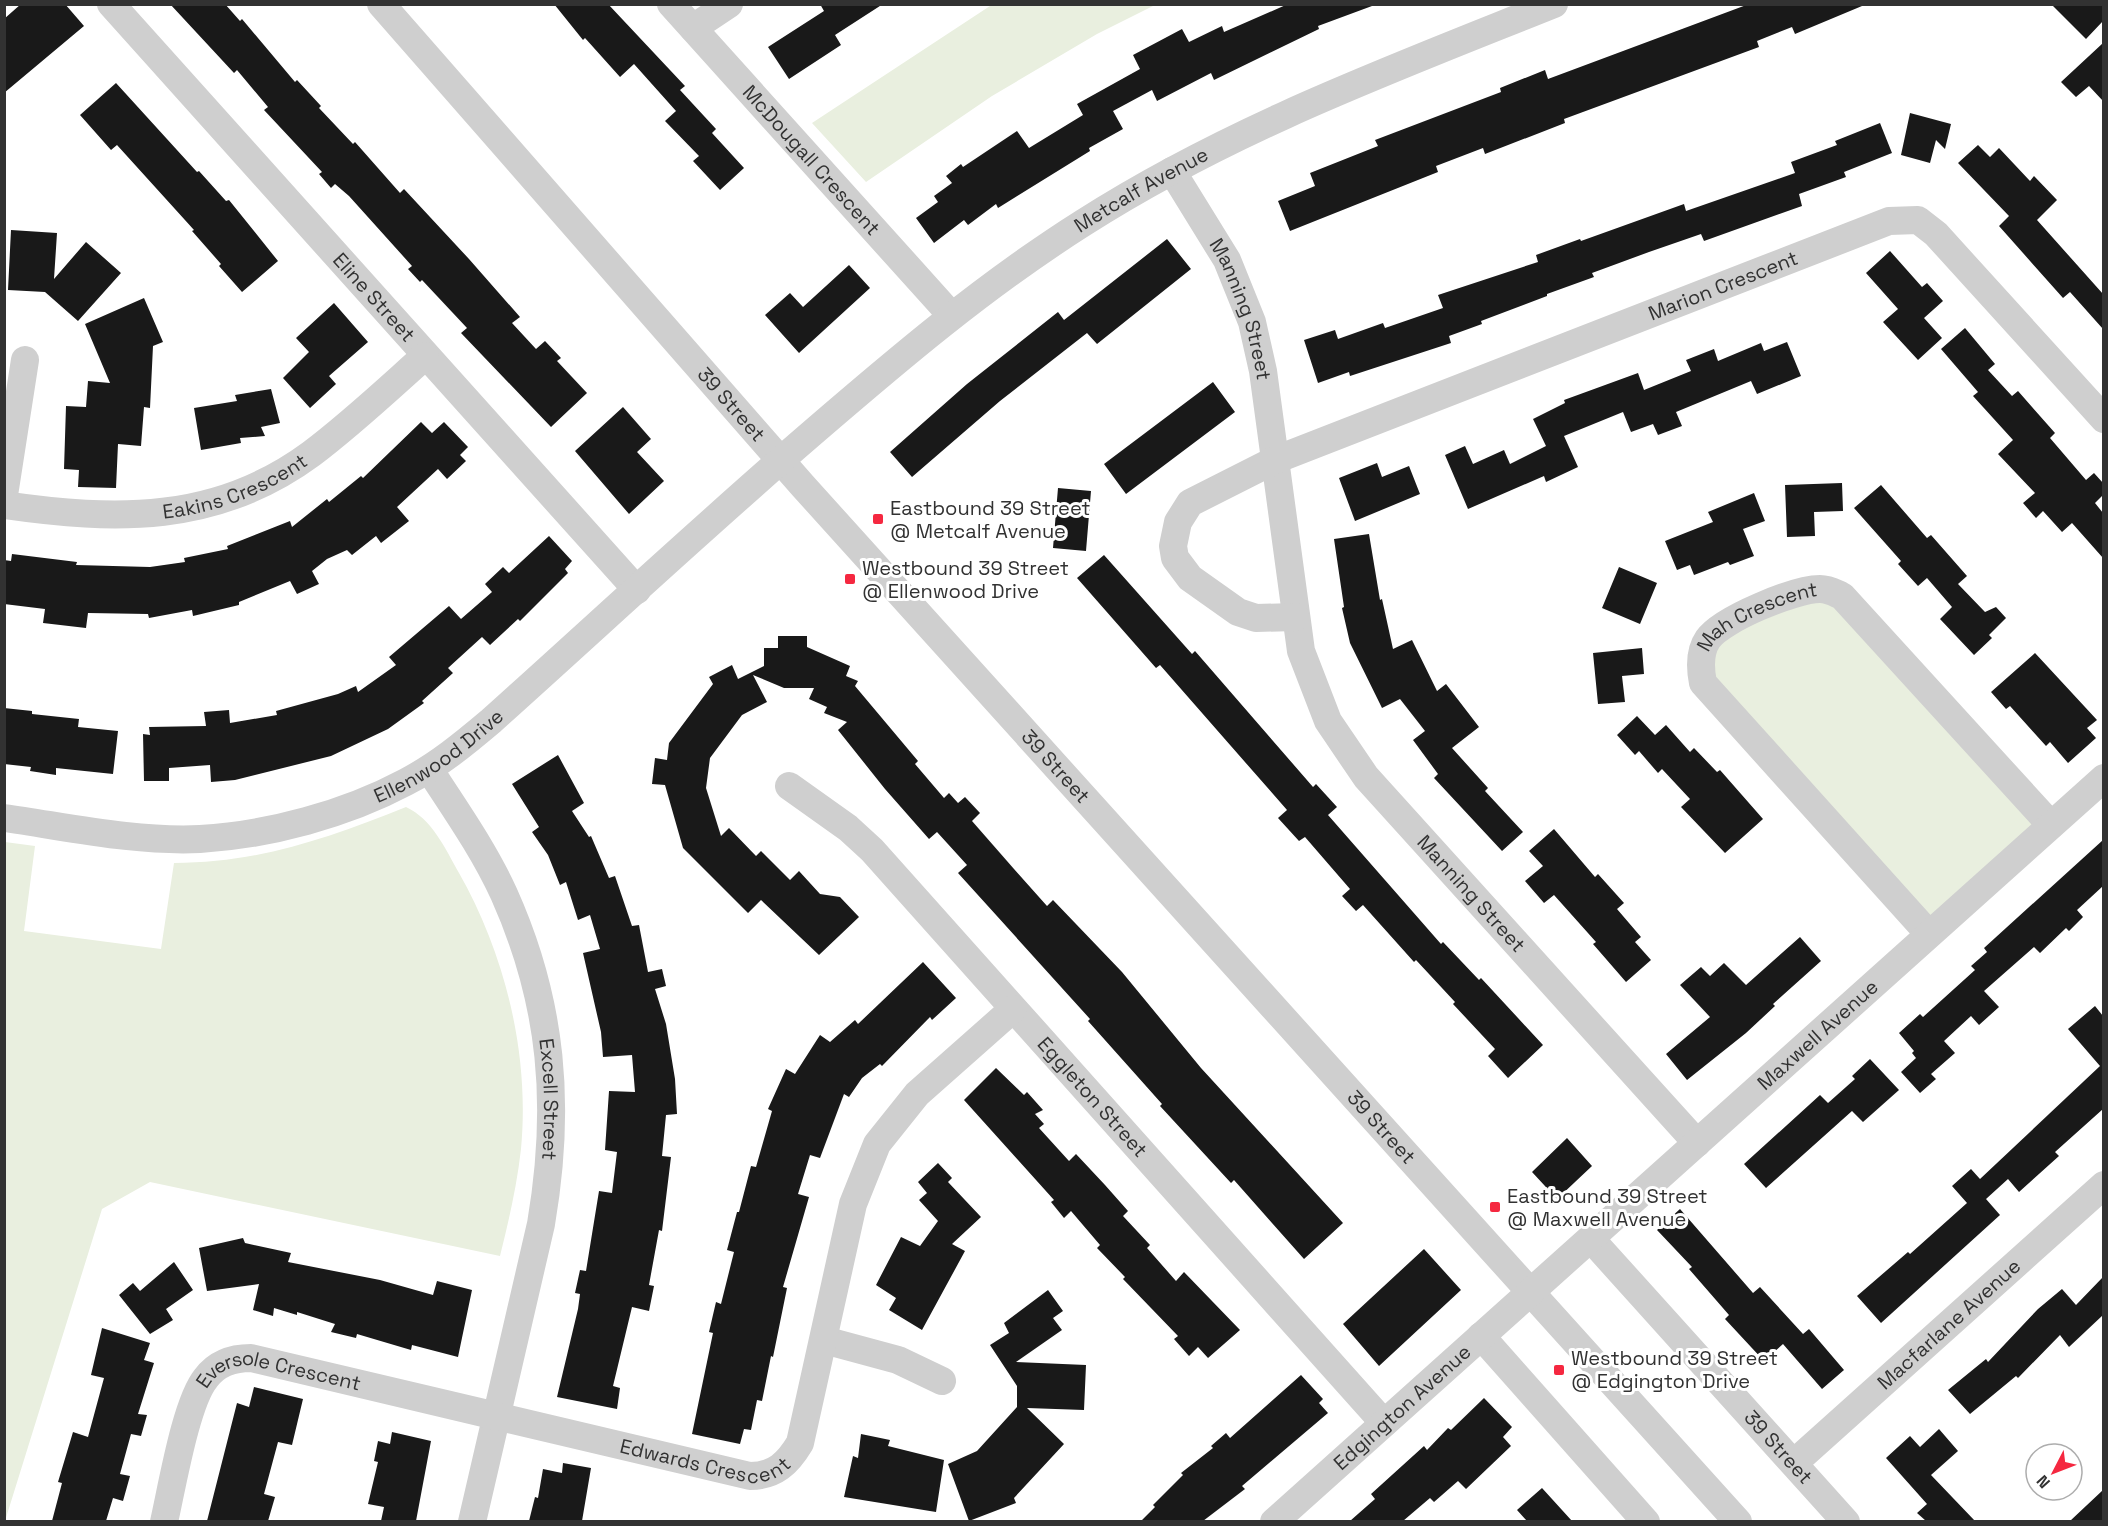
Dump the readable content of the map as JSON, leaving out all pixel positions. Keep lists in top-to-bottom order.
{
  "streets": {
    "street": [
      "McDougall Crescent",
      "Metcalf Avenue",
      "Marion Crescent",
      "Eline Street",
      "Manning Street",
      "39 Street",
      "Eakins Crescent",
      "Mah Crescent",
      "Ellenwood Drive",
      "Maxwell Avenue",
      "Eggleton Street",
      "Excell Street",
      "Macfarlane Avenue",
      "Eversole Crescent",
      "Edgington Avenue",
      "Edwards Crescent"
    ]
  },
  "crossings": [
    ["McDougall Crescent", "Metcalf Avenue"],
    ["Metcalf Avenue", "Manning Street"],
    ["Metcalf Avenue", "39 Street"],
    ["Metcalf Avenue", "Ellenwood Drive"],
    ["Marion Crescent", "Manning Street"],
    ["Eline Street", "Eakins Crescent"],
    ["Eline Street", "Ellenwood Drive"],
    ["Manning Street", "Maxwell Avenue"],
    ["39 Street", "Ellenwood Drive"],
    ["39 Street", "Maxwell Avenue"],
    ["39 Street", "Macfarlane Avenue"],
    ["39 Street", "Edgington Avenue"],
    ["Mah Crescent", "Maxwell Avenue"],
    ["Ellenwood Drive", "Excell Street"],
    ["Maxwell Avenue", "Edgington Avenue"],
    ["Eggleton Street", "Edgington Avenue"],
    ["Eggleton Street", "Edwards Crescent"],
    ["Excell Street", "Eversole Crescent"],
    ["Excell Street", "Edwards Crescent"],
    ["Eversole Crescent", "Edwards Crescent"]
  ],
  "places": {
    "transit": [
      "Eastbound 39 Street @ Metcalf Avenue",
      "Westbound 39 Street @ Ellenwood Drive",
      "Eastbound 39 Street @ Maxwell Avenue",
      "Westbound 39 Street @ Edgington Drive"
    ]
  },
  "north": "bottom left"
}
